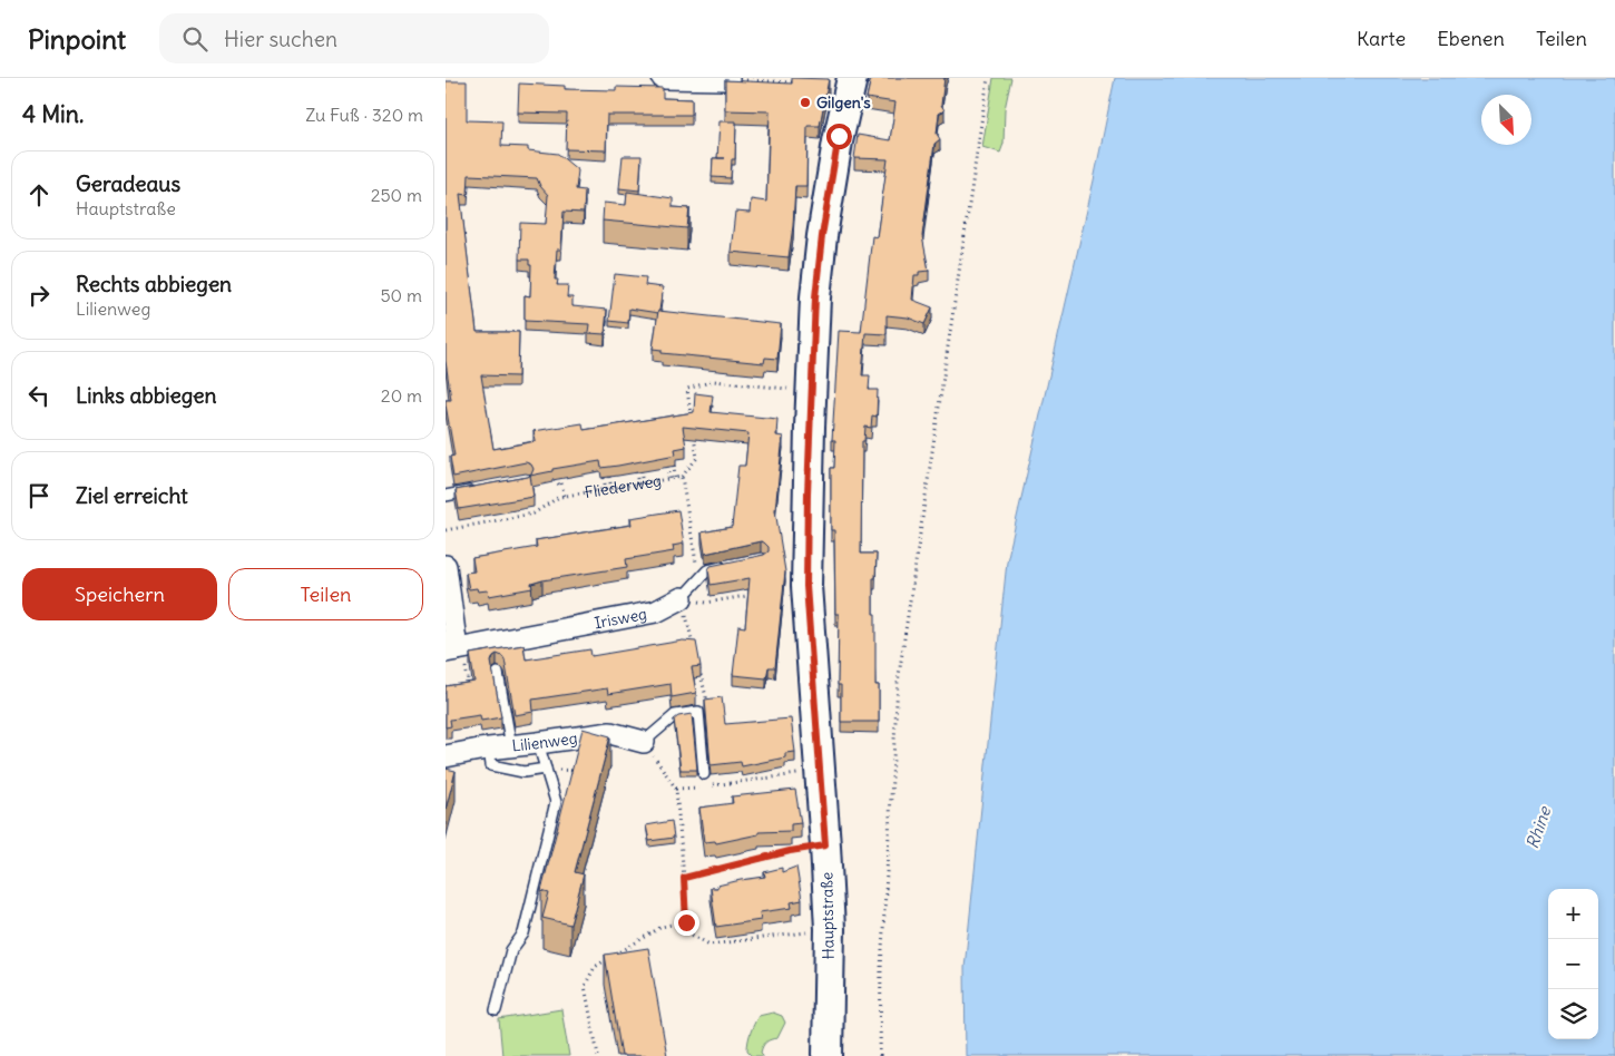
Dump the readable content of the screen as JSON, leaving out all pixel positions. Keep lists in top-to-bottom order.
{
  "streets": {
    "main road": ["Hauptstraße"],
    "street": ["Irisweg", "Lilienweg"],
    "path": ["Fliederweg"]
  },
  "crossings": [
    ["Fliederweg", "Irisweg"]
  ],
  "water": ["Rhine"],
  "places": ["Gilgen's"],
  "north": "bottom right",
  "page": {
    "header": "Pinpoint",
    "search": "Hier suchen",
    "nav": ["Karte", "Ebenen", "Teilen"],
    "heading": ["4 Min.", "Zu Fuß · 320 m"],
    "list": [
      ["Geradeaus", "Hauptstraße", "250 m"],
      ["Rechts abbiegen", "Lilienweg", "50 m"],
      ["Links abbiegen", "20 m"],
      "Ziel erreicht"
    ],
    "buttons": ["Speichern", "Teilen"],
    "map_buttons": ["+", "−"]
  }
}
